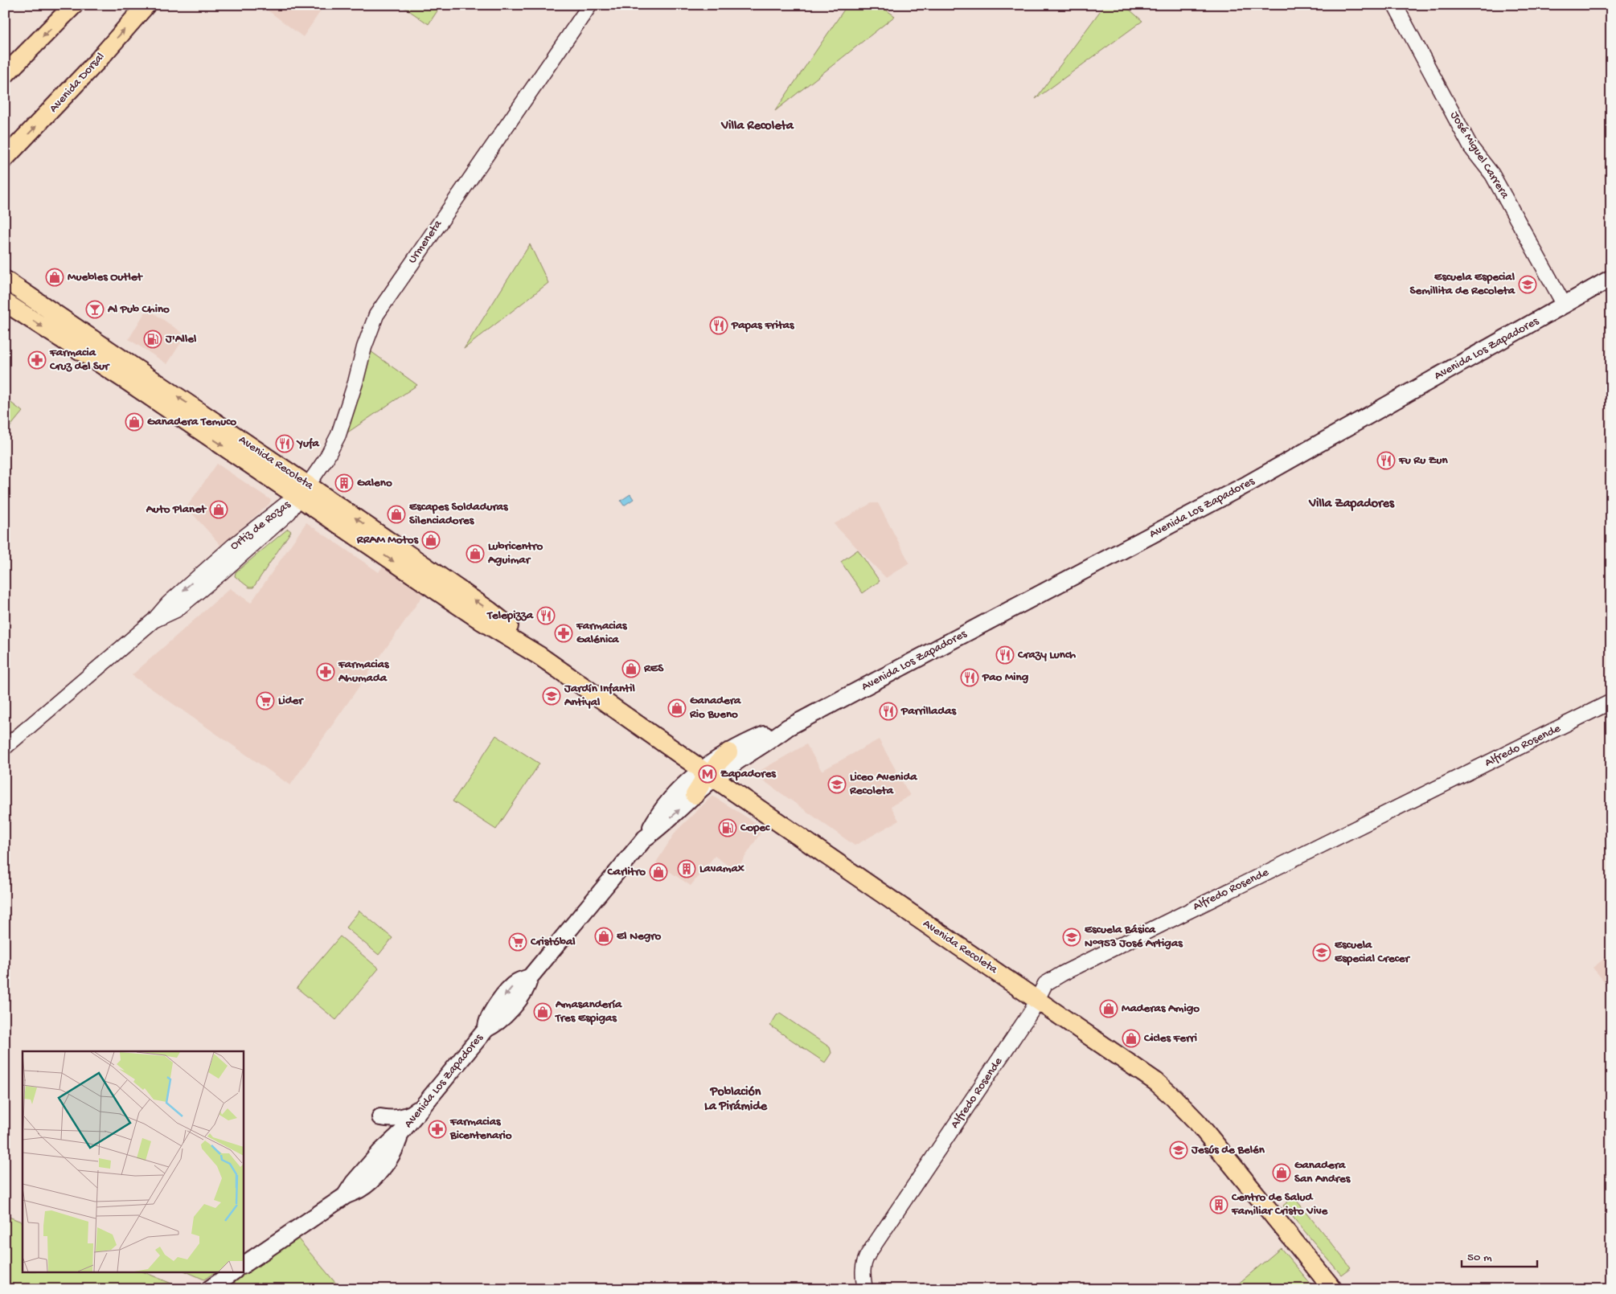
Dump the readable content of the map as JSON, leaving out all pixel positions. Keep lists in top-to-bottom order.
{
  "streets": {
    "main road": ["Avenida Dorsal", "Avenida Los Zapadores", "Avenida Recoleta"],
    "street": [
      "José Miguel Carrera",
      "Urmeneta",
      "Ortiz de Rozas",
      "Alfredo Rosende"
    ]
  },
  "crossings": [
    ["José Miguel Carrera", "Avenida Los Zapadores"],
    ["Urmeneta", "Avenida Recoleta"],
    ["Urmeneta", "Ortiz de Rozas"],
    ["Avenida Los Zapadores", "Avenida Recoleta"],
    ["Avenida Recoleta", "Ortiz de Rozas"],
    ["Avenida Recoleta", "Alfredo Rosende"]
  ],
  "districts": ["Villa Recoleta", "Villa Zapadores", "Población La Pirámide"],
  "places": {
    "shop": [
      "Muebles Outlet",
      "Ganadera Temuco",
      "Auto Planet",
      "Escapes Soldaduras Silenciadores",
      "RRAM Motos",
      "Lubricentro Aguimar",
      "RES",
      "Ganadera Rio Bueno",
      "Carlitro",
      "El Negro",
      "Maderas Amigo",
      "Amasandería Tres Espigas",
      "Cicles Ferri",
      "Ganadera San Andres"
    ],
    "school or university": [
      "Escuela Especial Semillita de Recoleta",
      "Jardín Infantil Antiyal",
      "Liceo Avenida Recoleta",
      "Escuela Básica N°953 José Artigas",
      "Escuela Especial Crecer",
      "Jesús de Belén"
    ],
    "bar": ["Al Pub Chino"],
    "restaurant": [
      "Papas Fritas",
      "Yufa",
      "Fu Ru Zun",
      "Telepizza",
      "Crazy Lunch",
      "Pao Ming",
      "Parrilladas"
    ],
    "fuel station": ["J'Allel", "Copec"],
    "pharmacy": [
      "Farmacia Cruz del Sur",
      "Farmacias Galénica",
      "Farmacias Ahumada",
      "Farmacias Bicentenario"
    ],
    "building": ["Galeno", "Lavamax", "Centro de Salud Familiar Cristo Vive"],
    "supermarket": ["Lider", "Cristóbal"],
    "metro station": ["Zapadores"]
  },
  "scale_bar": "50 m"
}
